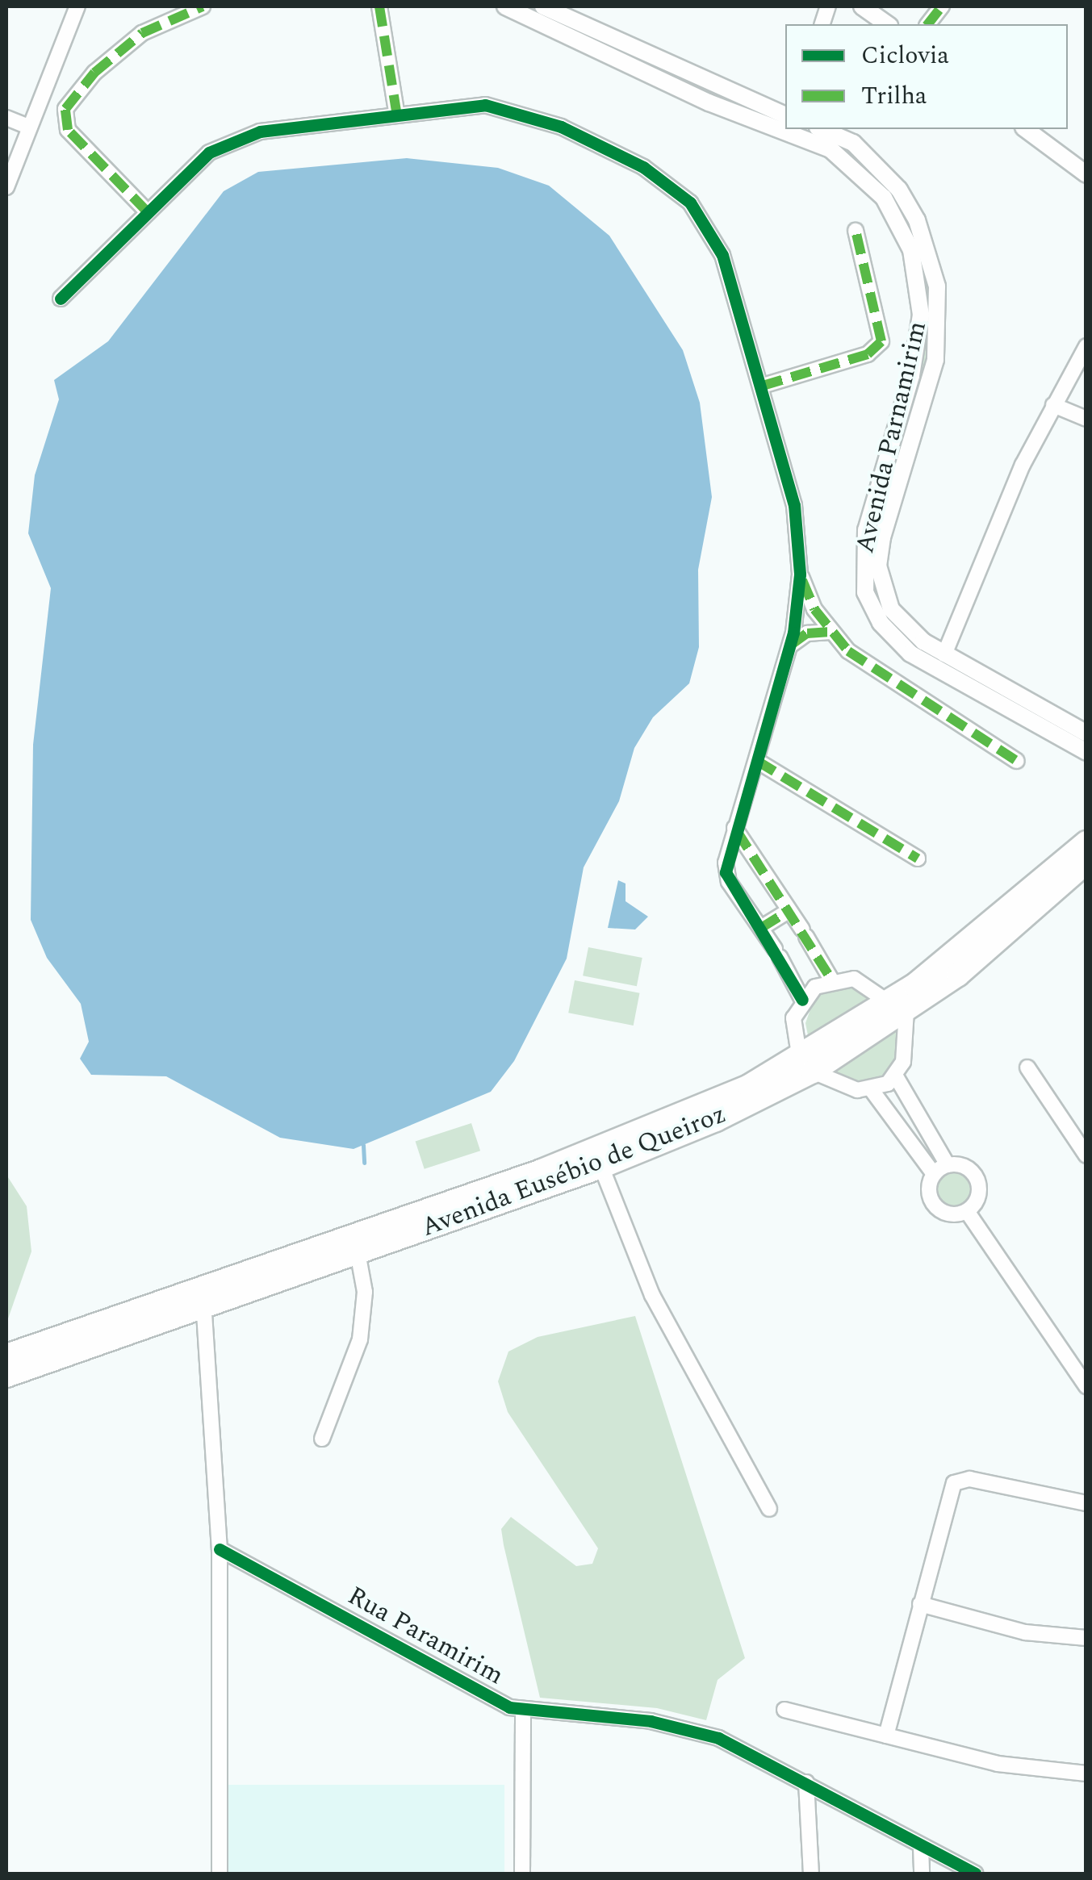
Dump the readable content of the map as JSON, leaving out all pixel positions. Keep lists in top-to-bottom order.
{
  "streets": {
    "main road": ["Avenida Eusébio de Queiroz"],
    "street": ["Avenida Parnamirim", "Rua Paramirim"]
  },
  "legend": ["Ciclovia", "Trilha"]
}
